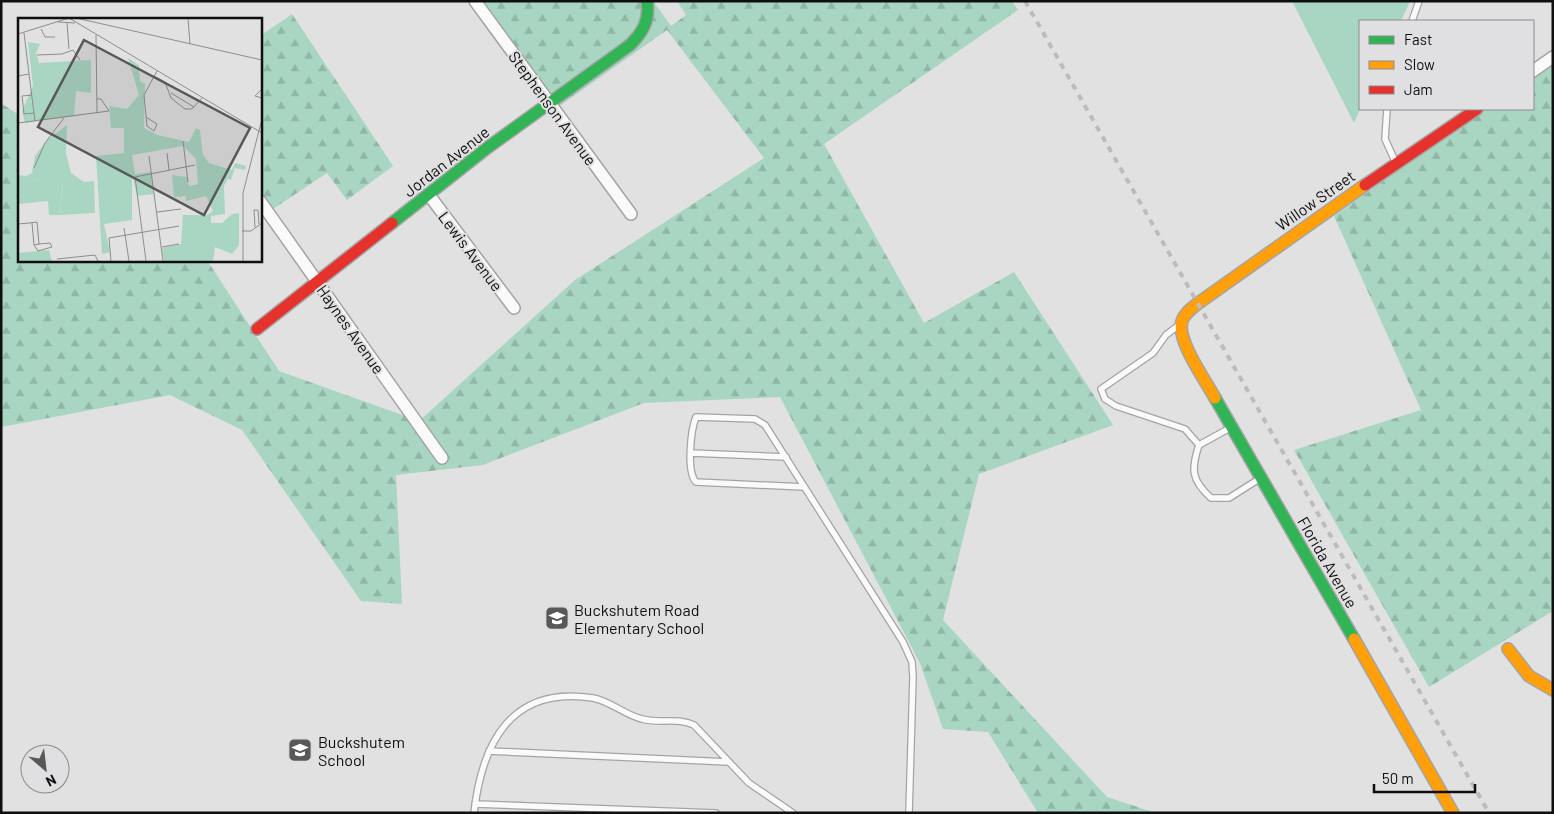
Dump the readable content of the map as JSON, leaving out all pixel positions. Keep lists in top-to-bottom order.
{
  "streets": {
    "street": [
      "Stephenson Avenue",
      "Jordan Avenue",
      "Willow Street",
      "Lewis Avenue",
      "Haynes Avenue",
      "Florida Avenue"
    ]
  },
  "crossings": [
    ["Stephenson Avenue", "Jordan Avenue"],
    ["Jordan Avenue", "Lewis Avenue"],
    ["Jordan Avenue", "Haynes Avenue"],
    ["Willow Street", "Florida Avenue"]
  ],
  "places": {
    "school or university": ["Buckshutem Road Elementary School", "Buckshutem School"]
  },
  "legend": ["Fast", "Slow", "Jam"],
  "scale_bar": "50 m",
  "north": "bottom right"
}
